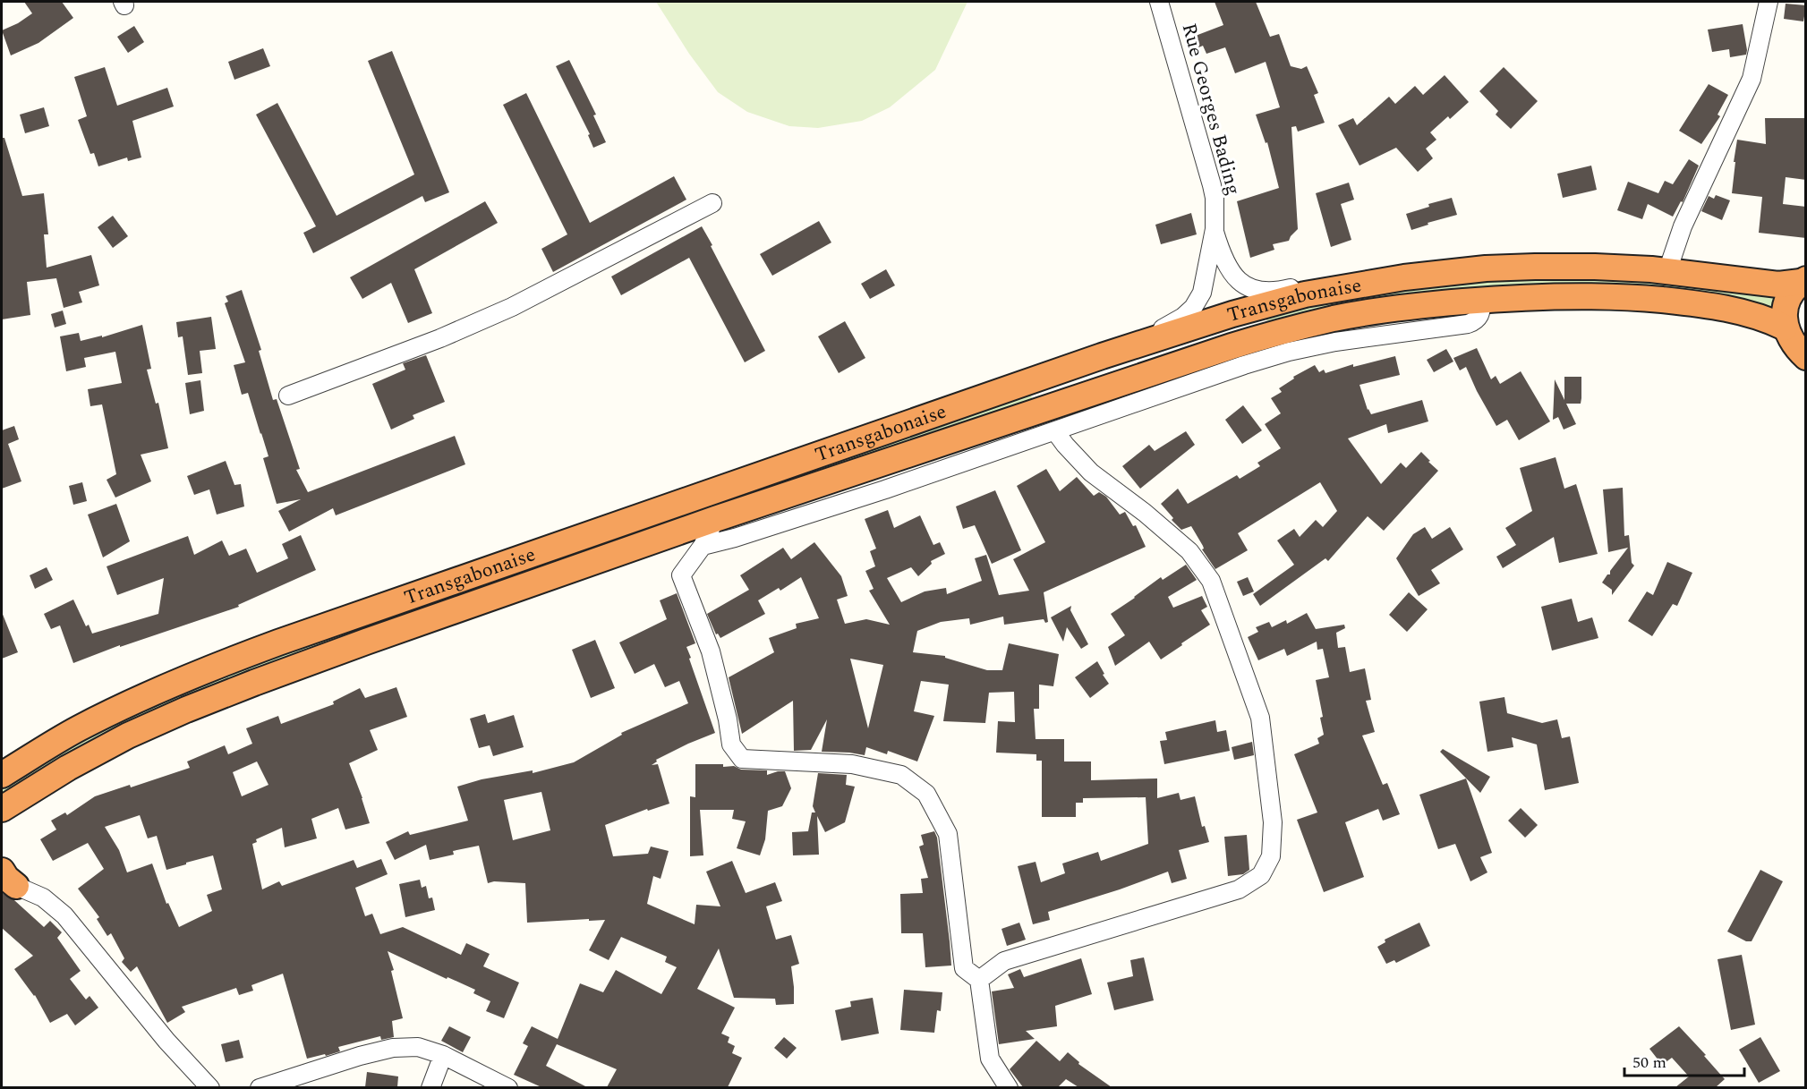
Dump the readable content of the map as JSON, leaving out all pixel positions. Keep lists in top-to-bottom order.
{
  "streets": {
    "highway": ["Transgabonaise"],
    "street": ["Rue Georges Bading"]
  },
  "scale_bar": "50 m"
}
